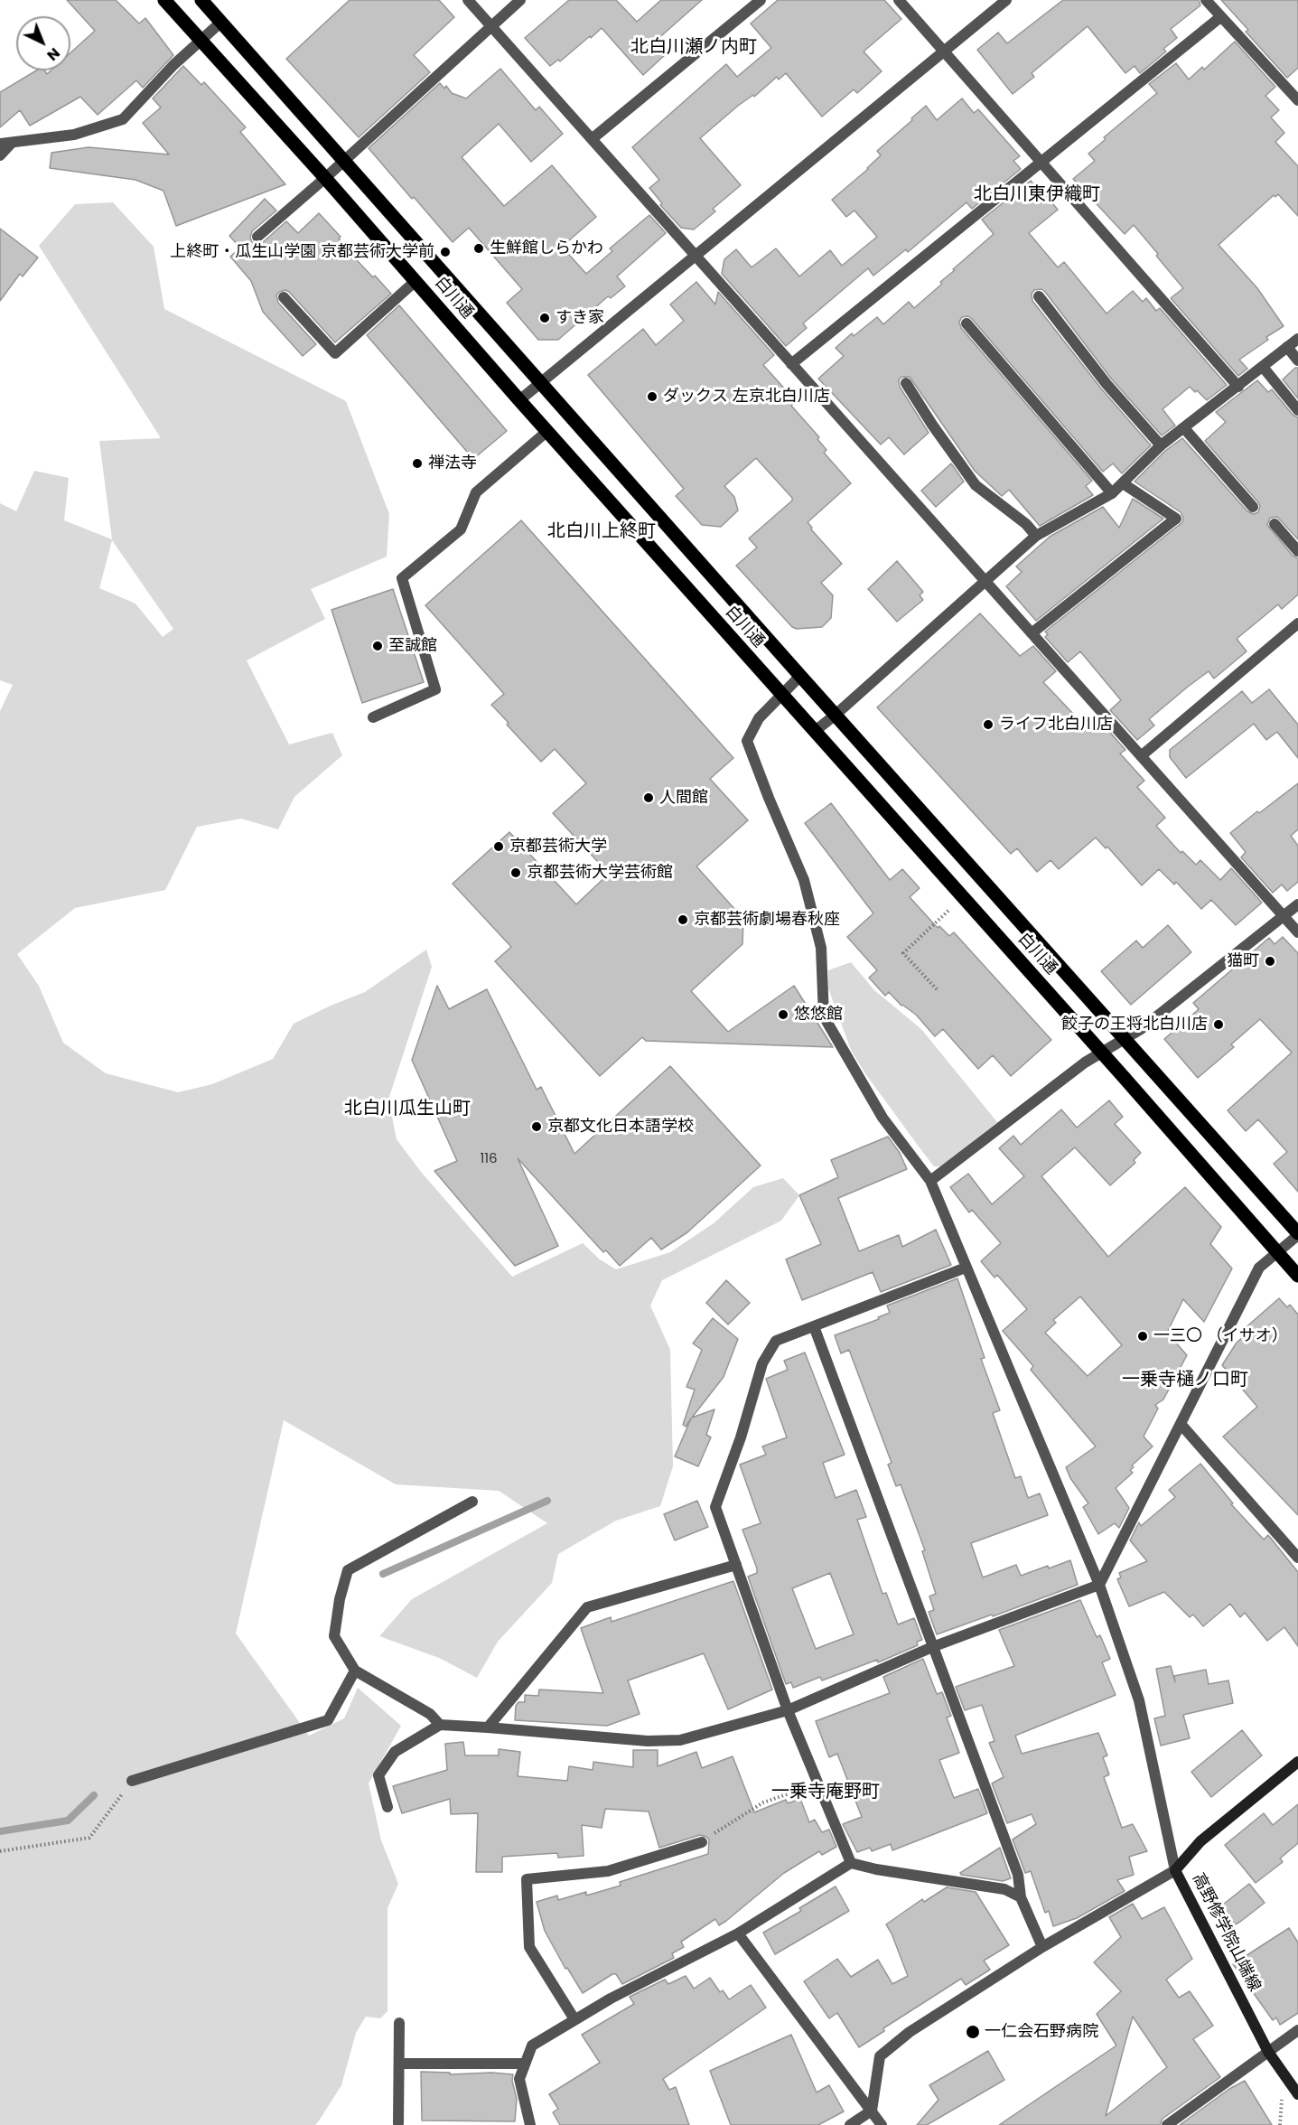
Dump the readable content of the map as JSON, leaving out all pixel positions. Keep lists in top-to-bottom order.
{
  "streets": {
    "main road": ["白川通", "高野修学院山端線"]
  },
  "districts": [
    "北白川瀬ノ内町",
    "北白川東伊織町",
    "北白川上終町",
    "北白川瓜生山町",
    "一乗寺樋ノ口町",
    "一乗寺庵野町"
  ],
  "places": [
    "生鮮館しらかわ",
    "上終町・瓜生山学園 京都芸術大学前",
    "すき家",
    "ダックス 左京北白川店",
    "禅法寺",
    "至誠館",
    "ライフ北白川店",
    "人間館",
    "京都芸術大学",
    "京都芸術大学芸術館",
    "京都芸術劇場春秋座",
    "猫町",
    "悠悠館",
    "餃子の王将北白川店",
    "京都文化日本語学校",
    "一三〇 （イサオ）",
    "一仁会石野病院"
  ],
  "house_numbers": ["116"],
  "north": "bottom right"
}
